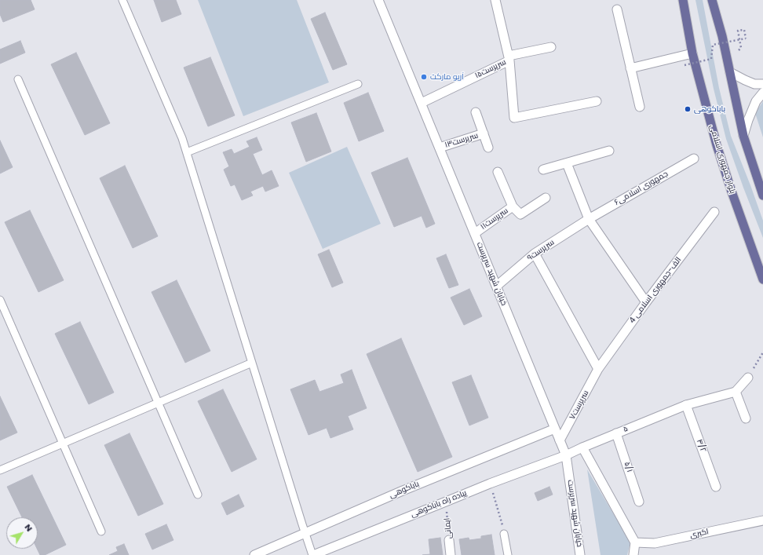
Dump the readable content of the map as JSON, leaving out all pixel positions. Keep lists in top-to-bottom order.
{
  "streets": {
    "main road": ["بلوار جمهوری اسلامی"],
    "street": [
      "سرپرست۱۵",
      "سرپرست۱۳",
      "جمهوری اسلامی۶",
      "سرپرست۱۱",
      "سرپرست۹",
      "خیابان شهید سرپرست",
      "4 الف-جمهوری اسلامی",
      "سرپرست۷",
      "۵",
      "۴/۲",
      "۵/۱",
      "باباکوهی",
      "پیاده راه باباکوهی",
      "ایمانی",
      "اکبری"
    ]
  },
  "crossings": [
    ["سرپرست۱۵", "خیابان شهید سرپرست"],
    ["سرپرست۱۳", "خیابان شهید سرپرست"],
    ["جمهوری اسلامی۶", "سرپرست۹"],
    ["سرپرست۱۱", "خیابان شهید سرپرست"],
    ["سرپرست۹", "خیابان شهید سرپرست"],
    ["خیابان شهید سرپرست", "سرپرست۷"],
    ["خیابان شهید سرپرست", "۵"],
    ["خیابان شهید سرپرست", "باباکوهی"],
    ["خیابان شهید سرپرست", "پیاده راه باباکوهی"],
    ["4 الف-جمهوری اسلامی", "سرپرست۷"],
    ["۵", "۴/۲"],
    ["۵", "۵/۱"],
    ["۵", "پیاده راه باباکوهی"],
    ["پیاده راه باباکوهی", "ایمانی"]
  ],
  "places": ["آریو مارکت", "باباکوهی"],
  "north": "top right"
}
